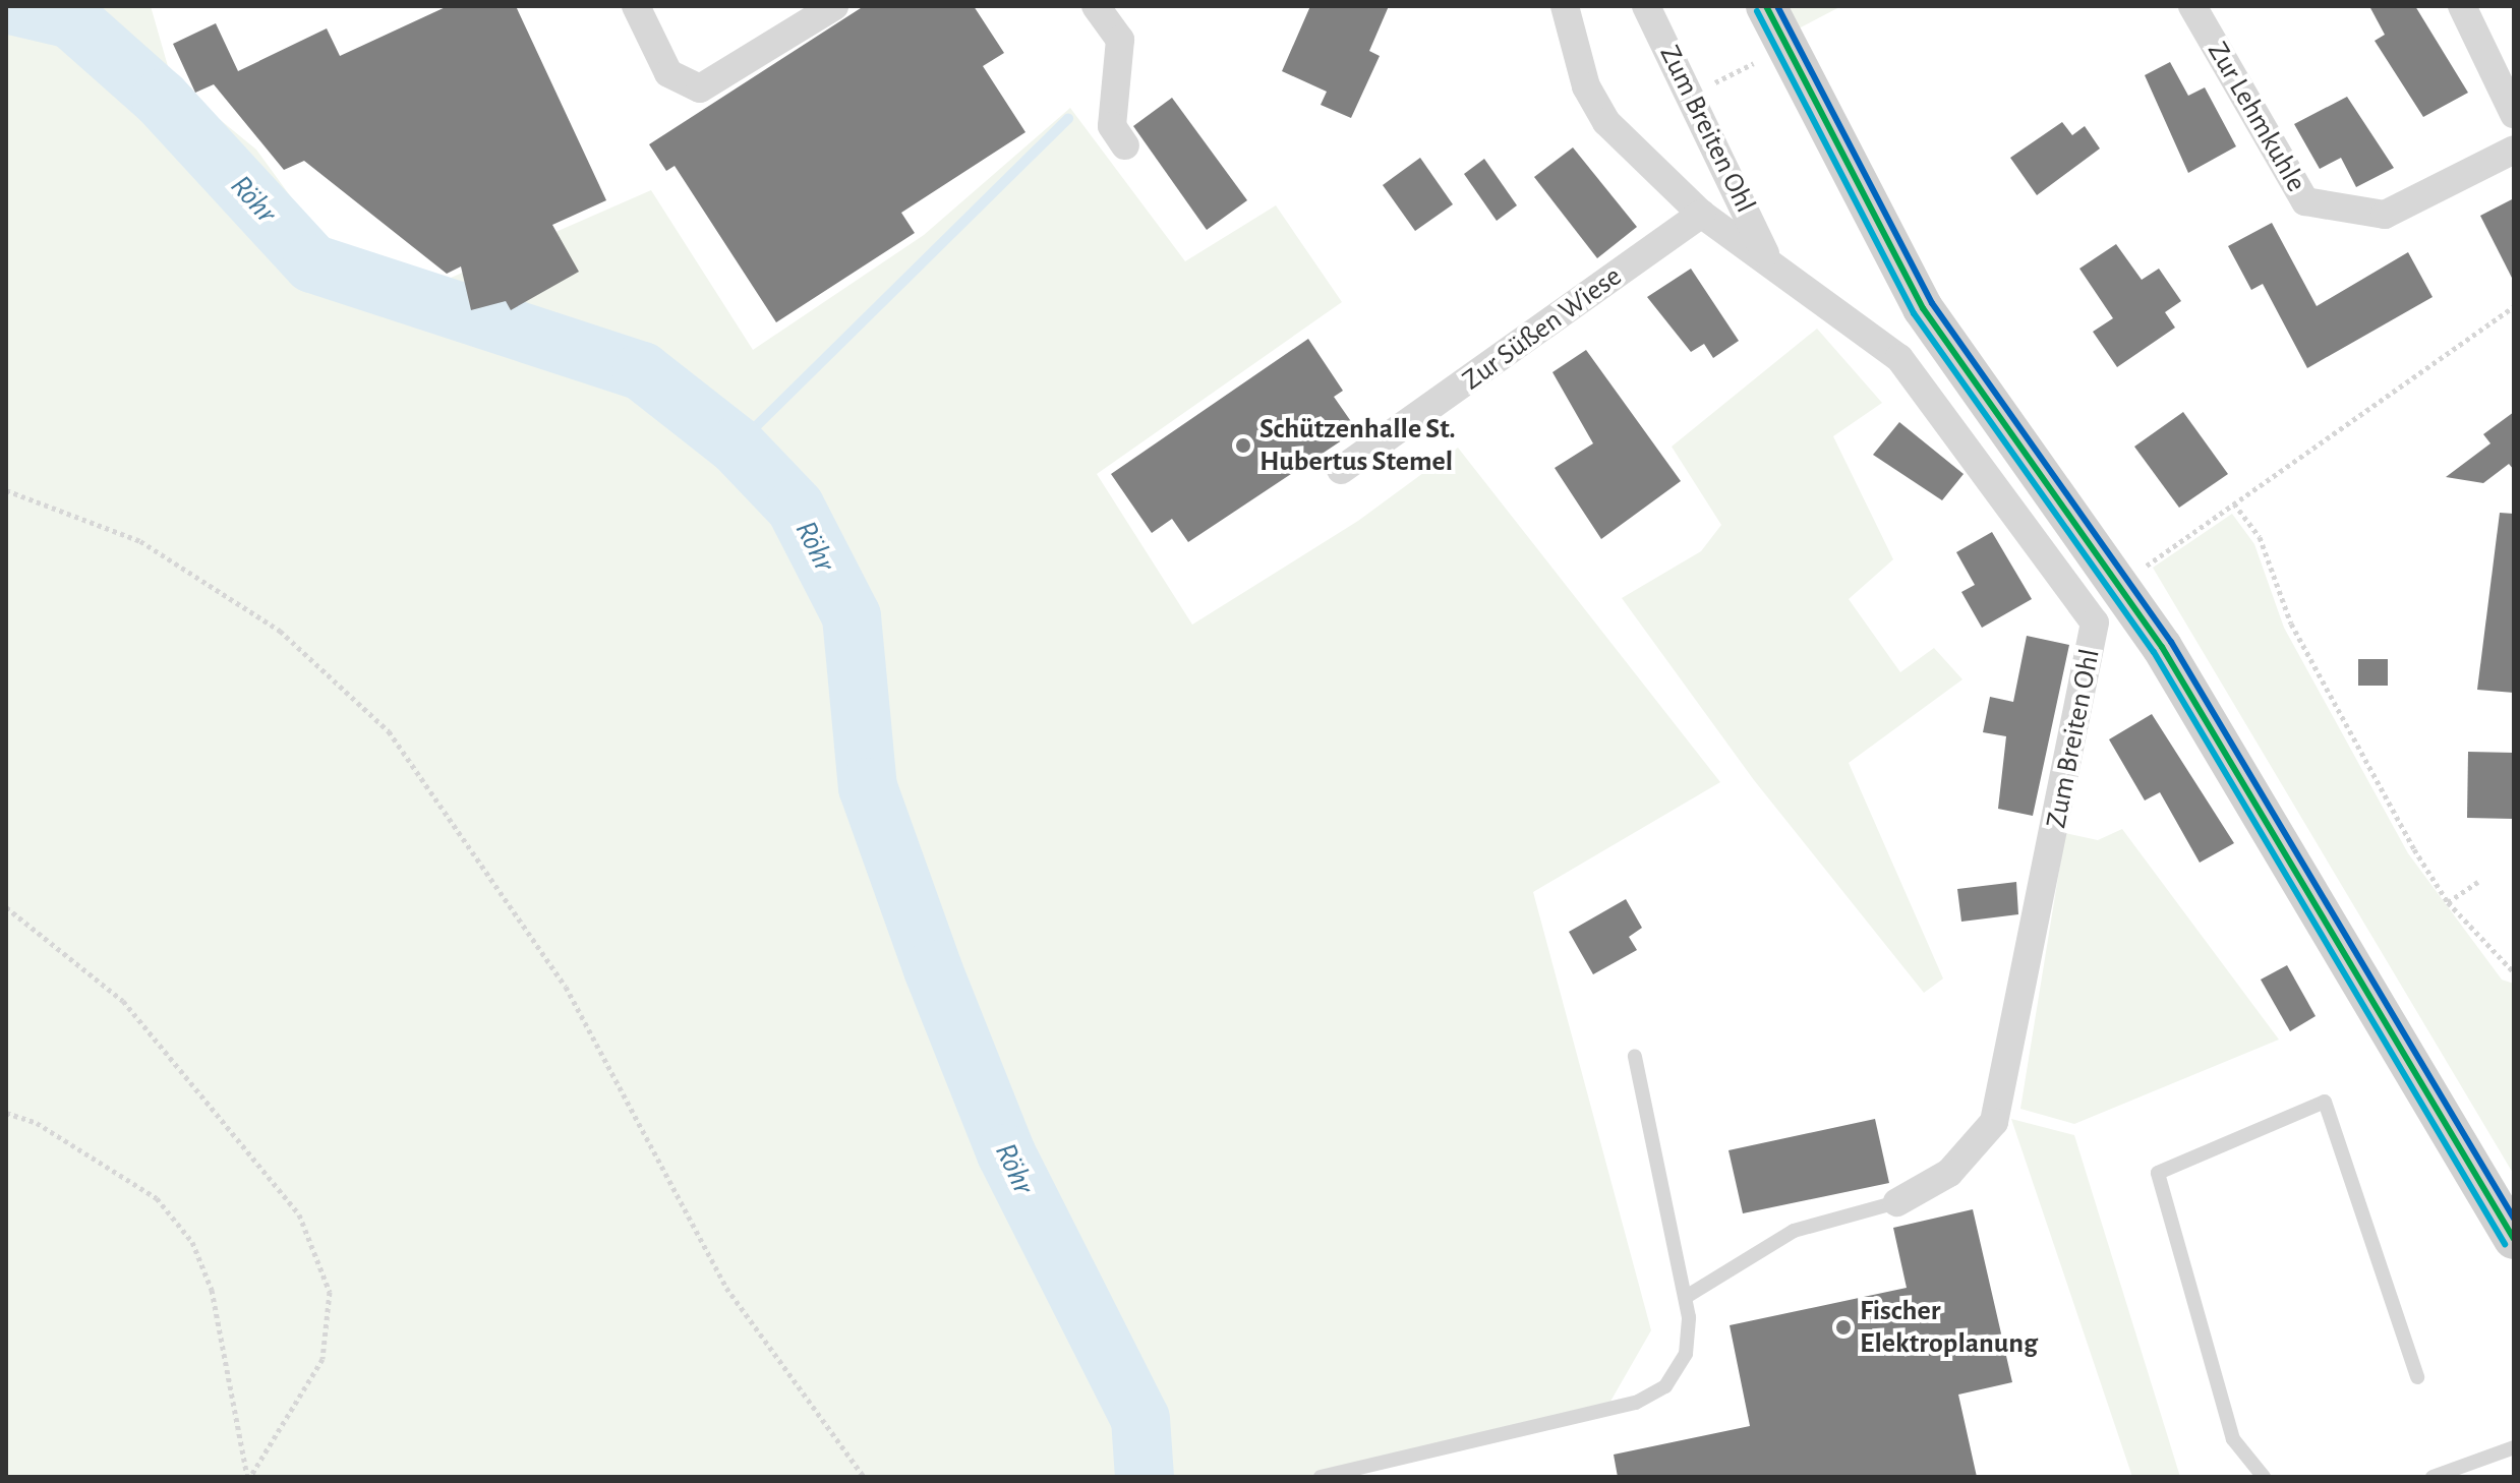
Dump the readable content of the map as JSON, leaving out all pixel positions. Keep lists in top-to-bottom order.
{
  "streets": {
    "street": ["Zur Lehmkuhle", "Zum Breiten Ohl", "Zur Süßen Wiese"]
  },
  "crossings": [
    ["Zum Breiten Ohl", "Zur Süßen Wiese"]
  ],
  "water": ["Röhr"],
  "places": ["Schützenhalle St. Hubertus Stemel", "Fischer Elektroplanung"]
}
